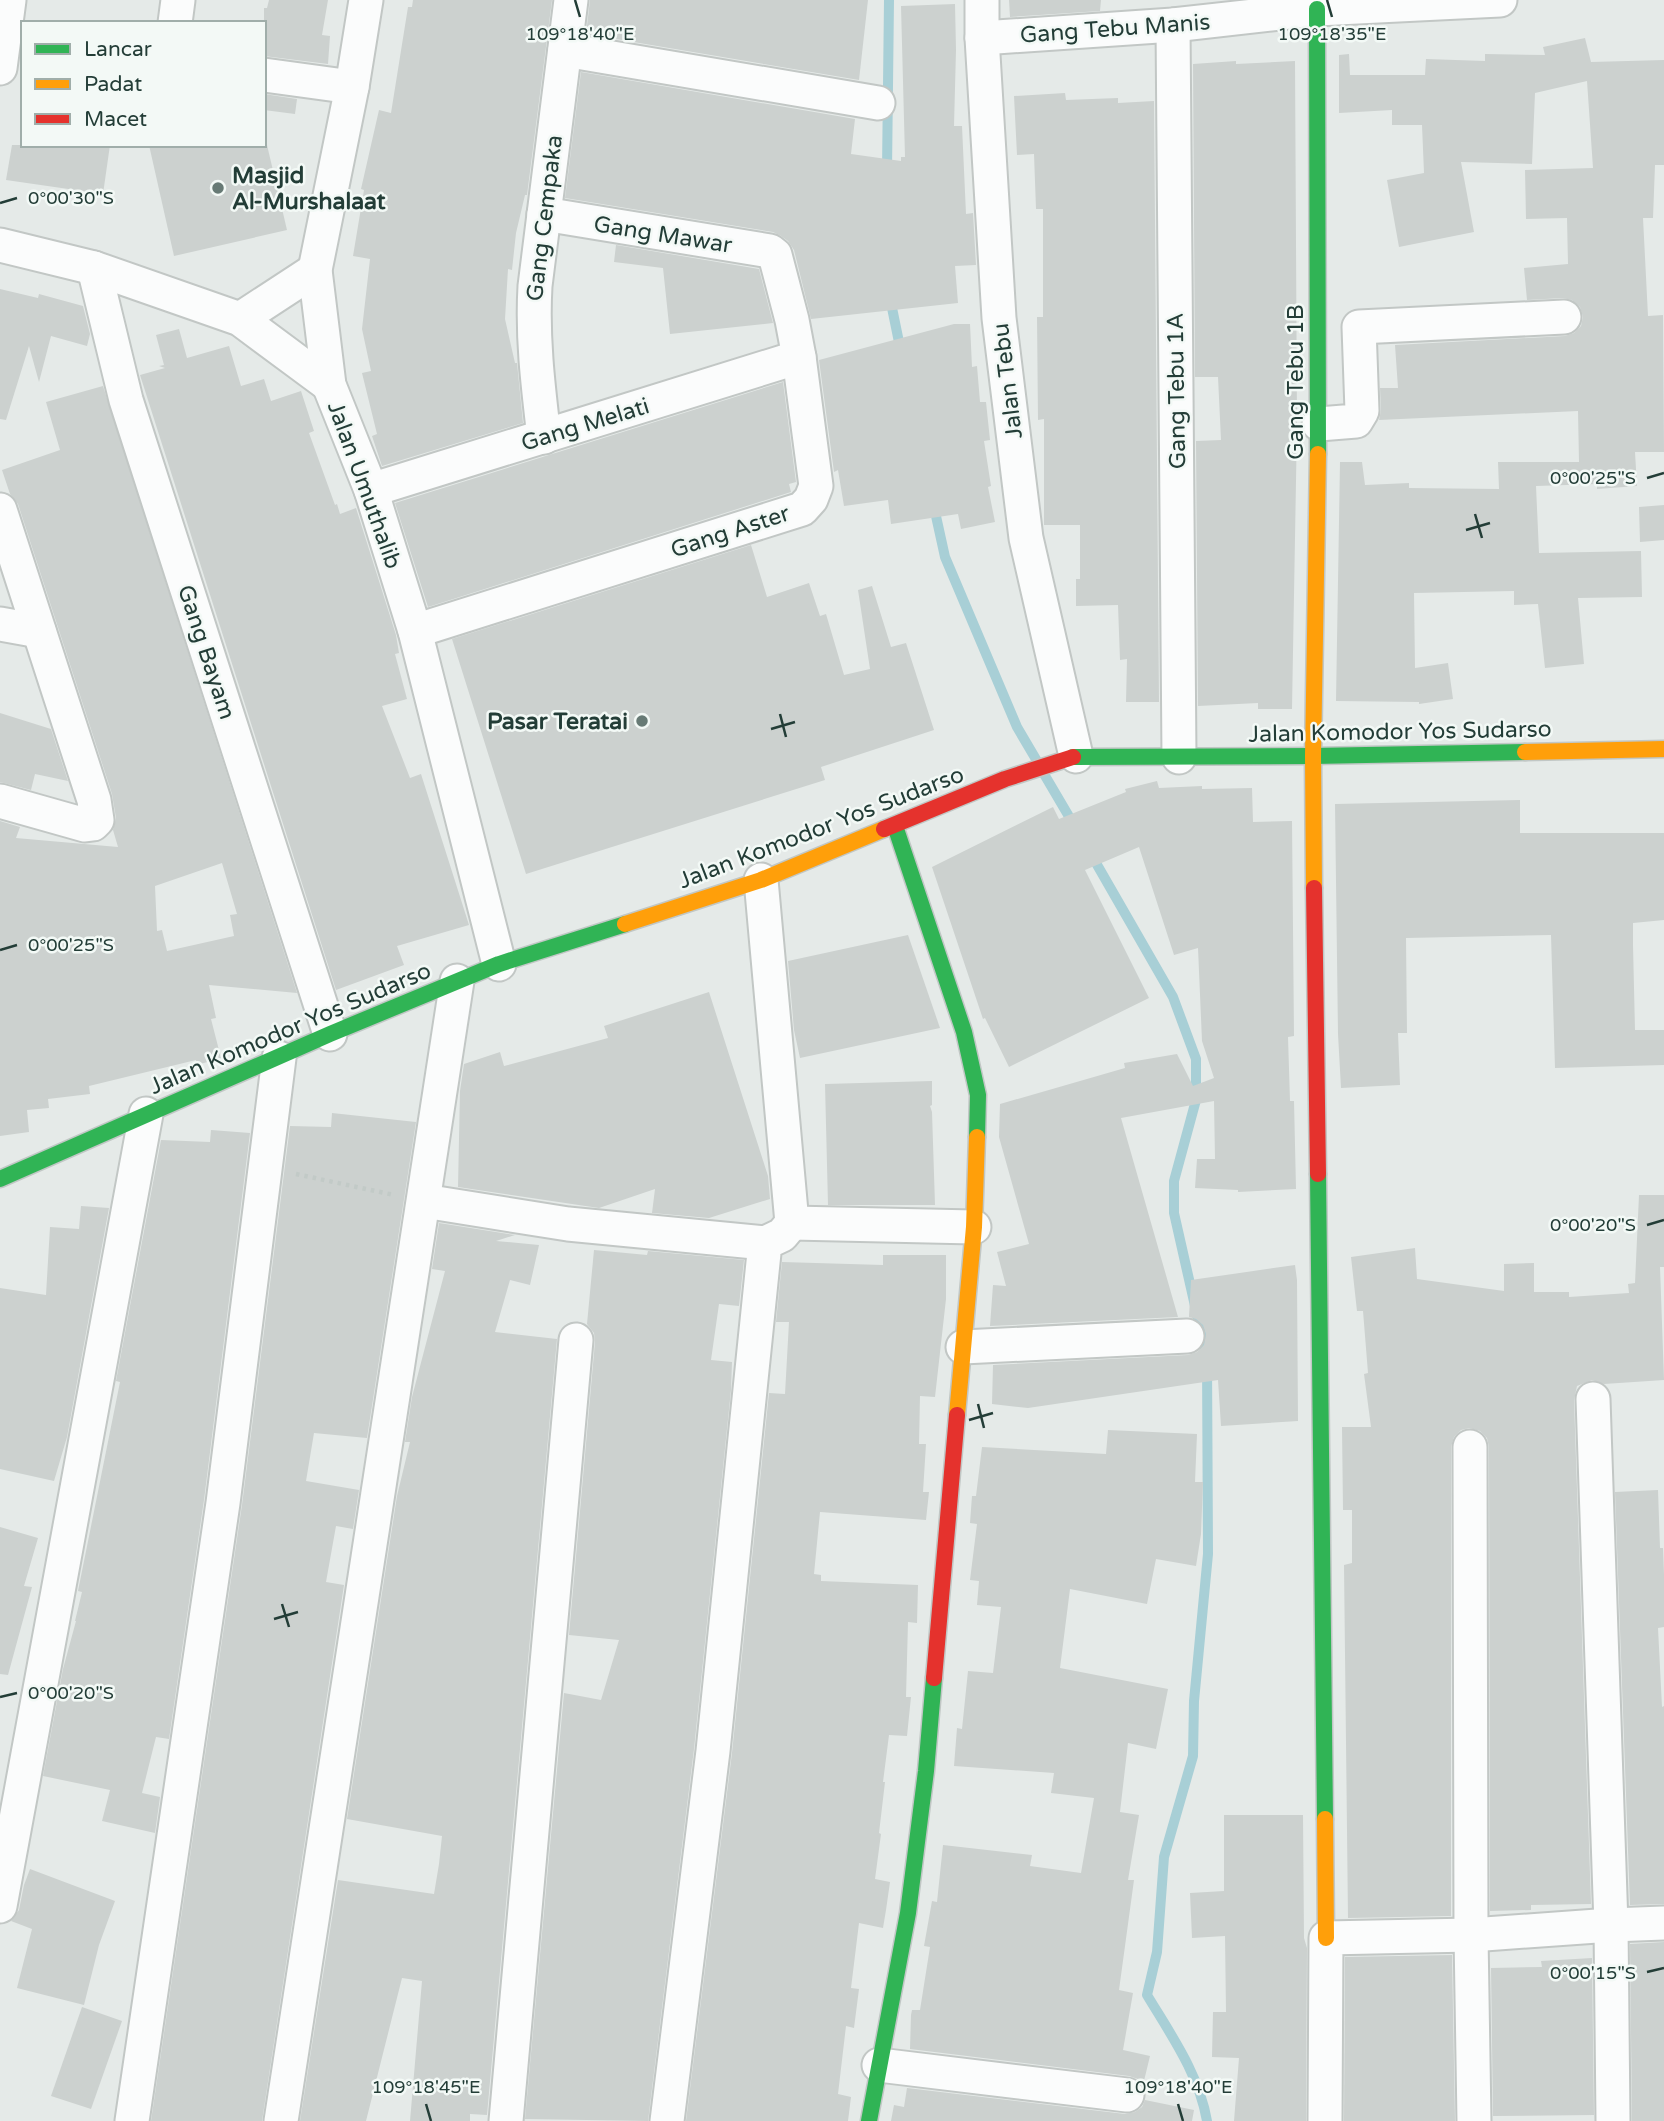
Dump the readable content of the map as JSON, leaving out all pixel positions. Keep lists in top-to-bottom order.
{
  "streets": {
    "street": [
      "Gang Tebu Manis",
      "Gang Cempaka",
      "Gang Mawar",
      "Jalan Tebu",
      "Gang Tebu 1B",
      "Gang Tebu 1A",
      "Gang Melati",
      "Jalan Umuthalib",
      "Gang Aster",
      "Gang Bayam",
      "Jalan Komodor Yos Sudarso"
    ]
  },
  "crossings": [
    ["Gang Tebu Manis", "Jalan Tebu"],
    ["Gang Tebu Manis", "Gang Tebu 1B"],
    ["Gang Tebu Manis", "Gang Tebu 1A"],
    ["Gang Cempaka", "Gang Mawar"],
    ["Gang Cempaka", "Gang Melati"],
    ["Gang Mawar", "Gang Aster"],
    ["Jalan Tebu", "Jalan Komodor Yos Sudarso"],
    ["Gang Tebu 1B", "Jalan Komodor Yos Sudarso"],
    ["Gang Tebu 1A", "Jalan Komodor Yos Sudarso"],
    ["Gang Melati", "Jalan Umuthalib"],
    ["Gang Melati", "Gang Aster"],
    ["Jalan Umuthalib", "Gang Aster"],
    ["Jalan Umuthalib", "Jalan Komodor Yos Sudarso"],
    ["Gang Bayam", "Jalan Komodor Yos Sudarso"]
  ],
  "places": ["Masjid Al-Murshalaat", "Pasar Teratai"],
  "legend": ["Lancar", "Padat", "Macet"],
  "coordinates": [
    "109°18'40\"E",
    "109°18'35\"E",
    "0°00'30\"S",
    "0°00'25\"S",
    "0°00'20\"S",
    "0°00'15\"S",
    "109°18'45\"E"
  ]
}
